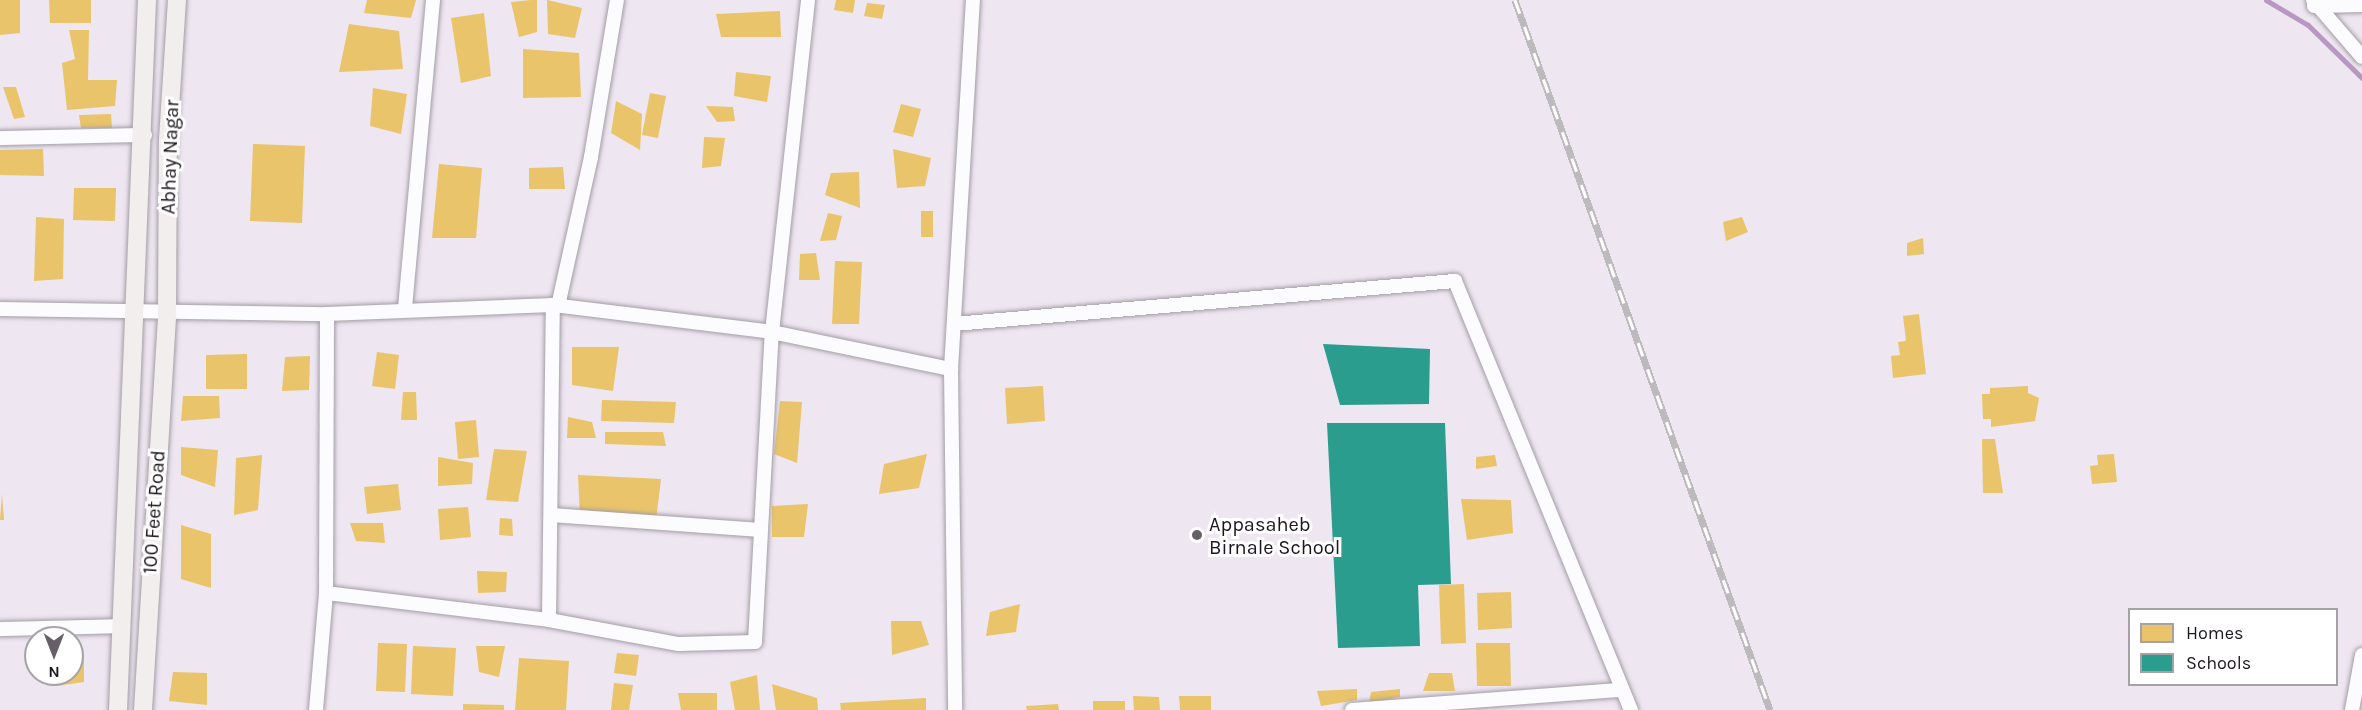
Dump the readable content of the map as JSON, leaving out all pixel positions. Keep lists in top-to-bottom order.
{
  "streets": {
    "main road": ["Abhay Nagar", "100 Feet Road"]
  },
  "crossings": [
    ["Abhay Nagar", "100 Feet Road"]
  ],
  "places": ["Appasaheb Birnale School"],
  "legend": ["Homes", "Schools"],
  "north": "bottom"
}
